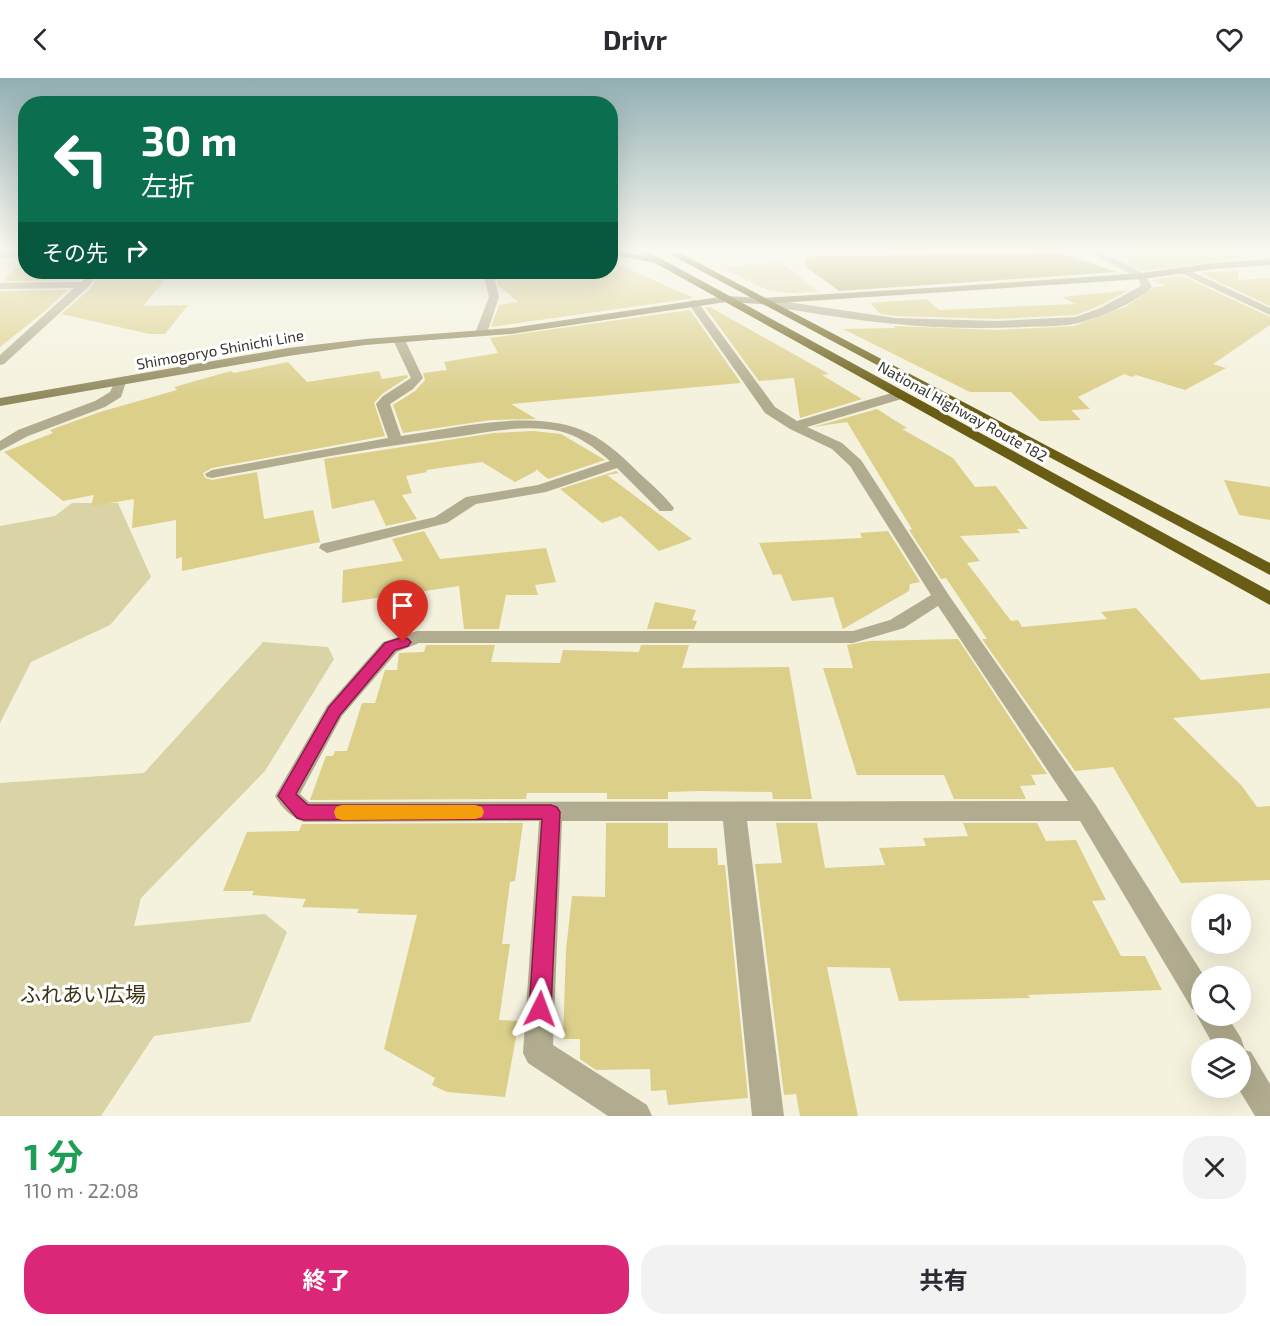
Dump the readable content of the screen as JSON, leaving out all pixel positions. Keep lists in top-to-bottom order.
{
  "streets": {
    "highway": ["National Highway Route 182"],
    "main road": ["Shimogoryo Shinichi Line"]
  },
  "crossings": [
    ["Shimogoryo Shinichi Line", "National Highway Route 182"]
  ],
  "parks": ["ふれあい広場"],
  "page": {
    "header": "Drivr",
    "turn": ["30 m", "左折"],
    "then": "その先",
    "heading": ["1 分", "110 m · 22:08"],
    "buttons": ["終了", "共有"]
  }
}
